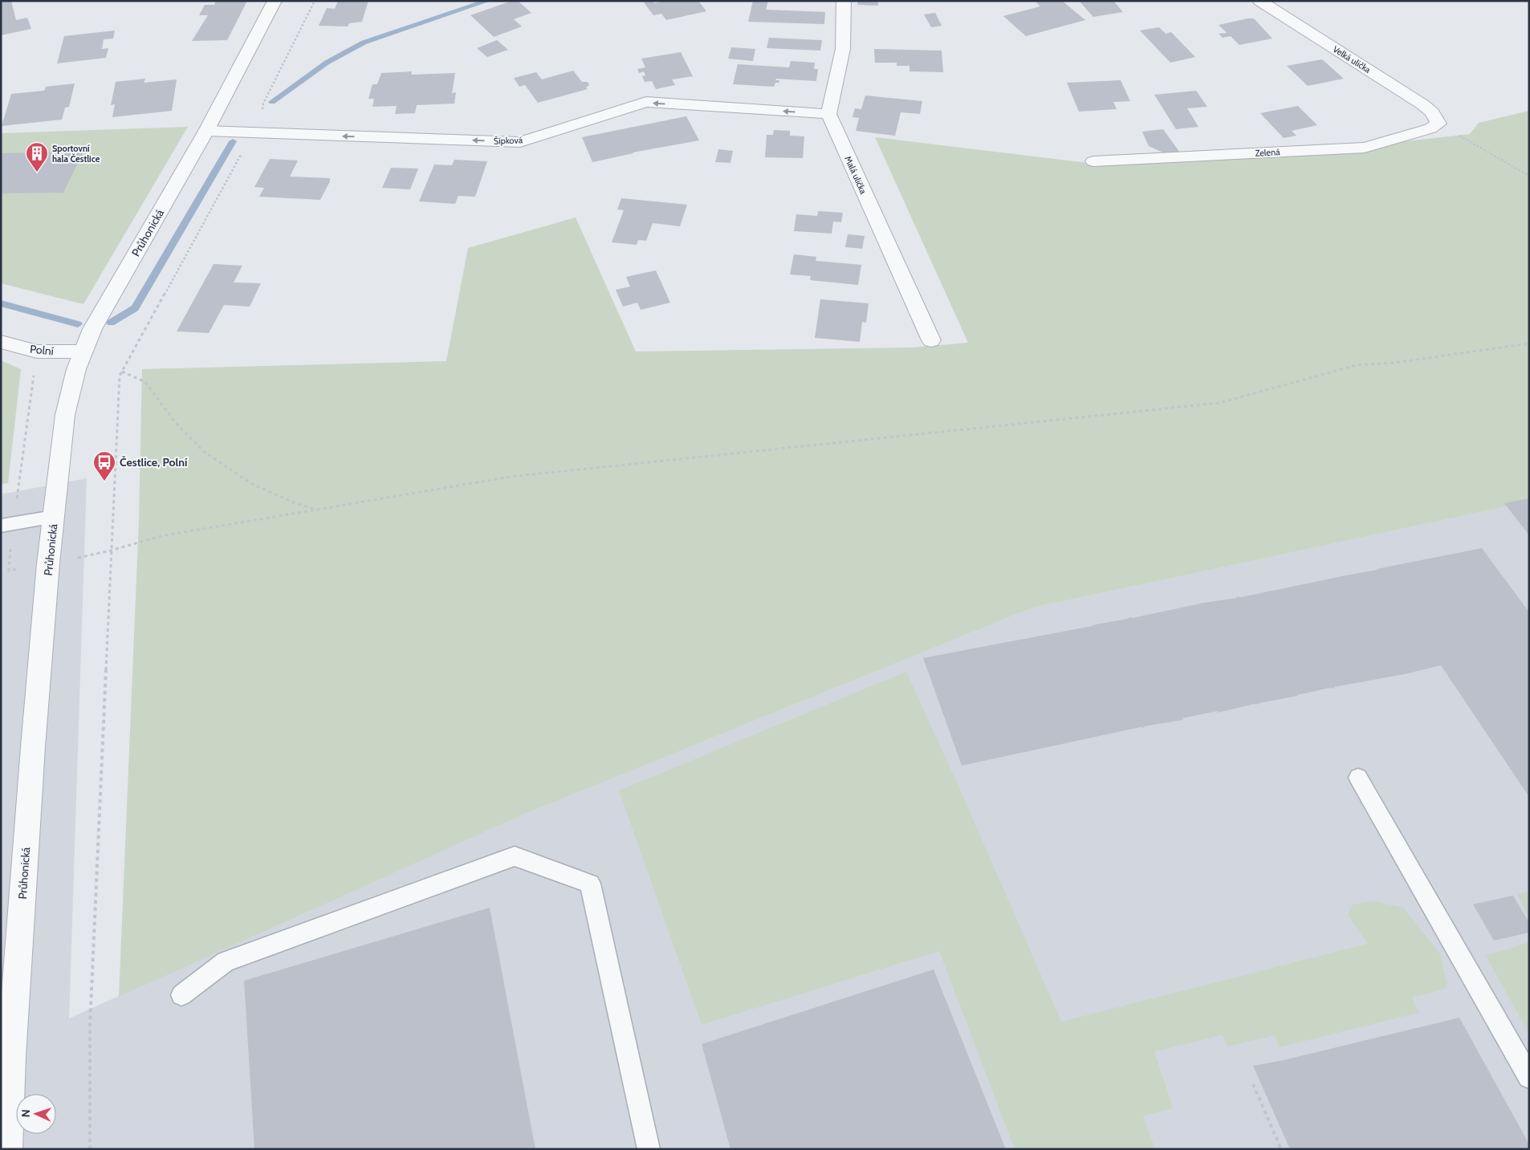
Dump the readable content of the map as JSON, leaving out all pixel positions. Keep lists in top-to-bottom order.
{
  "streets": {
    "street": [
      "Velká ulička",
      "Šípková",
      "Zelená",
      "Malá ulička",
      "Průhonická",
      "Polní"
    ]
  },
  "crossings": [
    ["Velká ulička", "Zelená"],
    ["Šípková", "Malá ulička"],
    ["Šípková", "Průhonická"],
    ["Průhonická", "Polní"]
  ],
  "one_way": ["Šípková"],
  "places": {
    "building": ["Sportovní hala Čestlice"],
    "bus stop": ["Čestlice, Polní"]
  },
  "north": "left"
}
